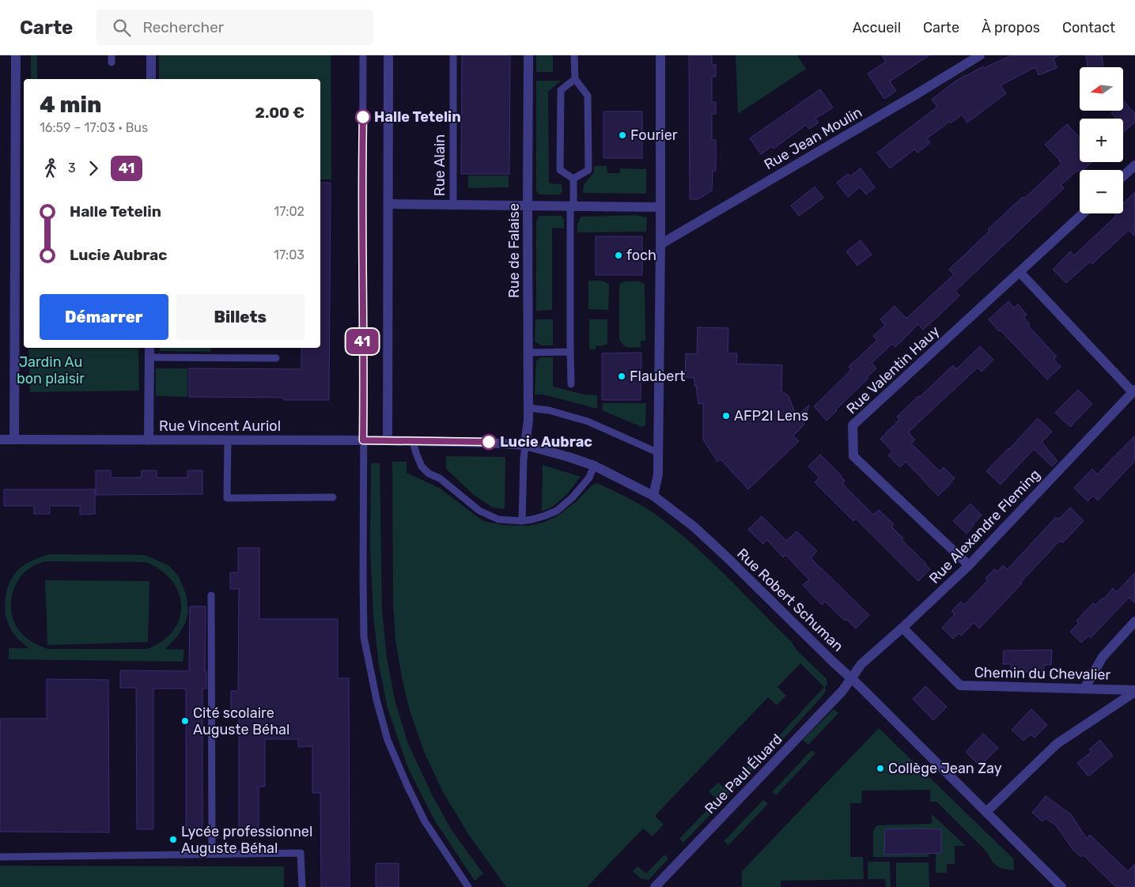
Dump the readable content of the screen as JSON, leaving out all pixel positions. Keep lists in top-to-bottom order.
{
  "streets": {
    "street": [
      "Rue Jean Moulin",
      "Rue de Falaise",
      "Rue Valentin Hauy",
      "Rue Vincent Auriol",
      "Rue Alexandre Fleming",
      "Rue Robert Schuman",
      "Chemin du Chevalier",
      "Rue Paul Éluard"
    ],
    "lane": ["Rue Alain"]
  },
  "crossings": [
    ["Rue de Falaise", "Rue Robert Schuman"],
    ["Rue Valentin Hauy", "Rue Alexandre Fleming"],
    ["Rue Vincent Auriol", "Rue Robert Schuman"],
    ["Rue Alexandre Fleming", "Rue Robert Schuman"],
    ["Rue Alexandre Fleming", "Chemin du Chevalier"],
    ["Rue Alexandre Fleming", "Rue Paul Éluard"],
    ["Rue Robert Schuman", "Rue Paul Éluard"]
  ],
  "parks": ["Jardin Au bon plaisir"],
  "places": [
    "Halle Tetelin",
    "Fourier",
    "foch",
    "Flaubert",
    "AFP2I Lens",
    "Lucie Aubrac",
    "Cité scolaire Auguste Béhal",
    "Collège Jean Zay",
    "Lycée professionnel Auguste Béhal"
  ],
  "lines": ["bus line 41"],
  "north": "left",
  "page": {
    "header": "Carte",
    "search": "Rechercher",
    "nav": [
      "Accueil",
      "Carte",
      "À propos",
      "Contact"
    ],
    "on_map": "41",
    "map_buttons": ["+", "−"],
    "heading": ["4 min", "16:59 – 17:03 · Bus", "2.00 €"],
    "legs": ["3", "41"],
    "list": [
      {
        "name": "Halle Tetelin",
        "value": "17:02"
      },
      {
        "name": "Lucie Aubrac",
        "value": "17:03"
      }
    ],
    "buttons": ["Démarrer", "Billets"]
  }
}
